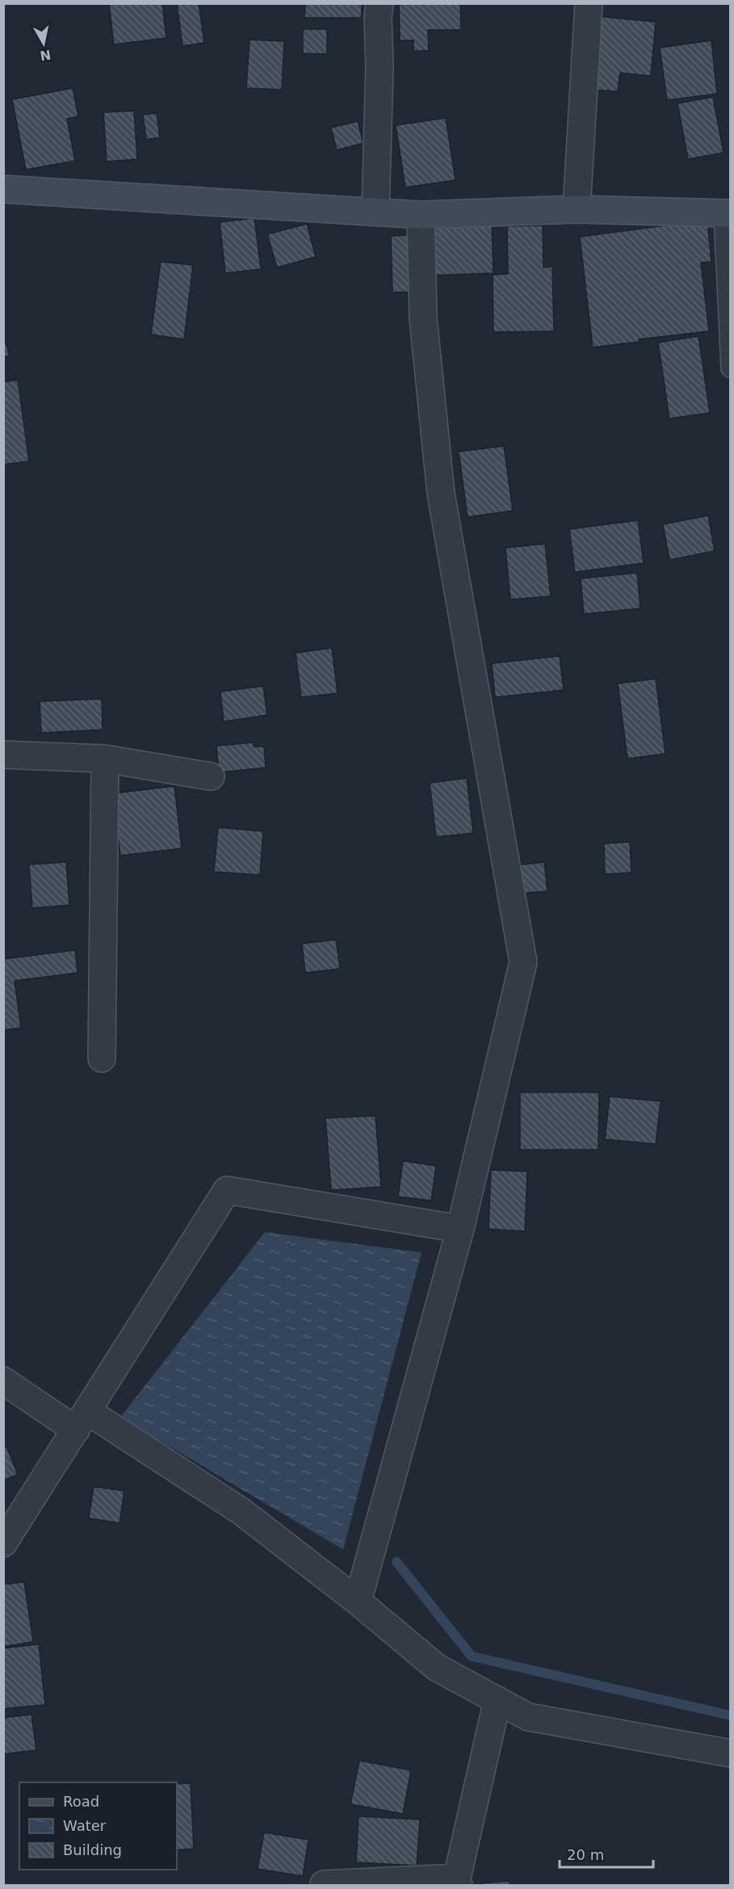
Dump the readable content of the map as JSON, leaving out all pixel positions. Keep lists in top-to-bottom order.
{
  "legend": ["Road", "Water", "Building"],
  "scale_bar": "20 m",
  "north": "bottom"
}
